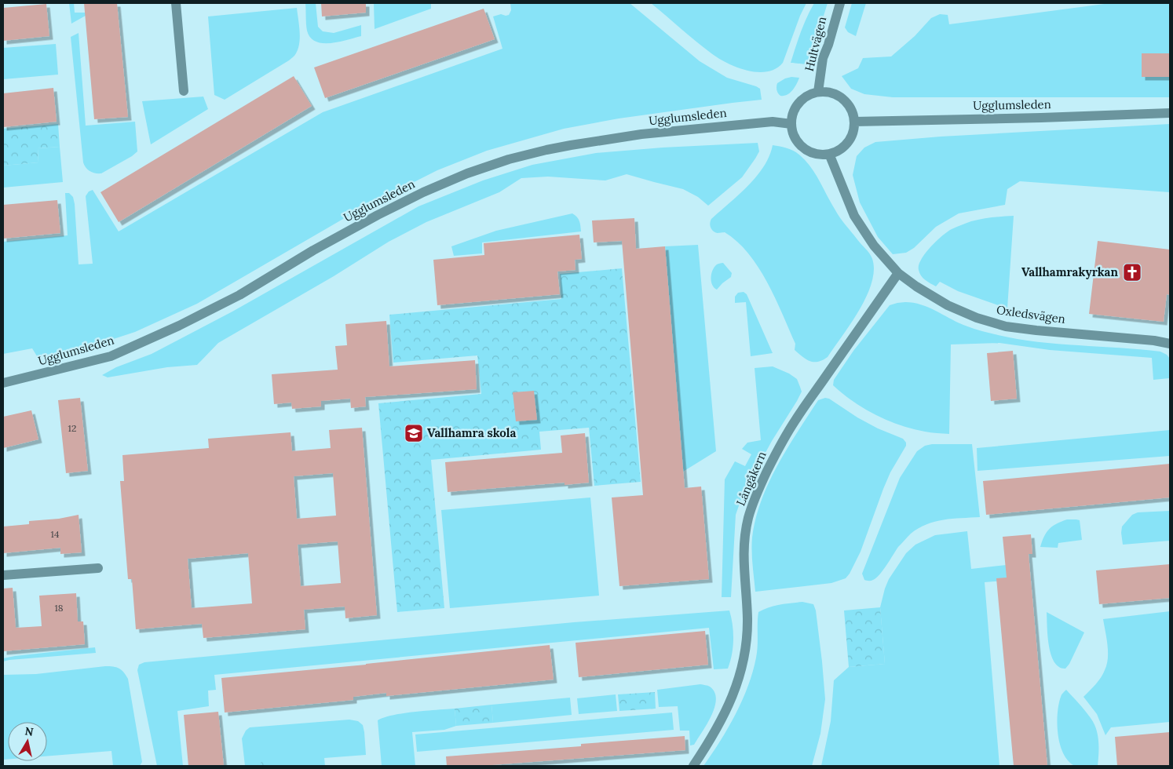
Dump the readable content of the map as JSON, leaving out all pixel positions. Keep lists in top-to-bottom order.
{
  "streets": {
    "street": [
      "Hultvägen",
      "Ugglumsleden",
      "Oxledsvägen",
      "Långåkern"
    ]
  },
  "crossings": [
    ["Hultvägen", "Ugglumsleden"],
    ["Hultvägen", "Oxledsvägen"],
    ["Ugglumsleden", "Oxledsvägen"],
    ["Oxledsvägen", "Långåkern"]
  ],
  "places": {
    "church": ["Vallhamrakyrkan"],
    "school or university": ["Vallhamra skola"]
  },
  "house_numbers": ["12", "14", "18"],
  "north": "top"
}
